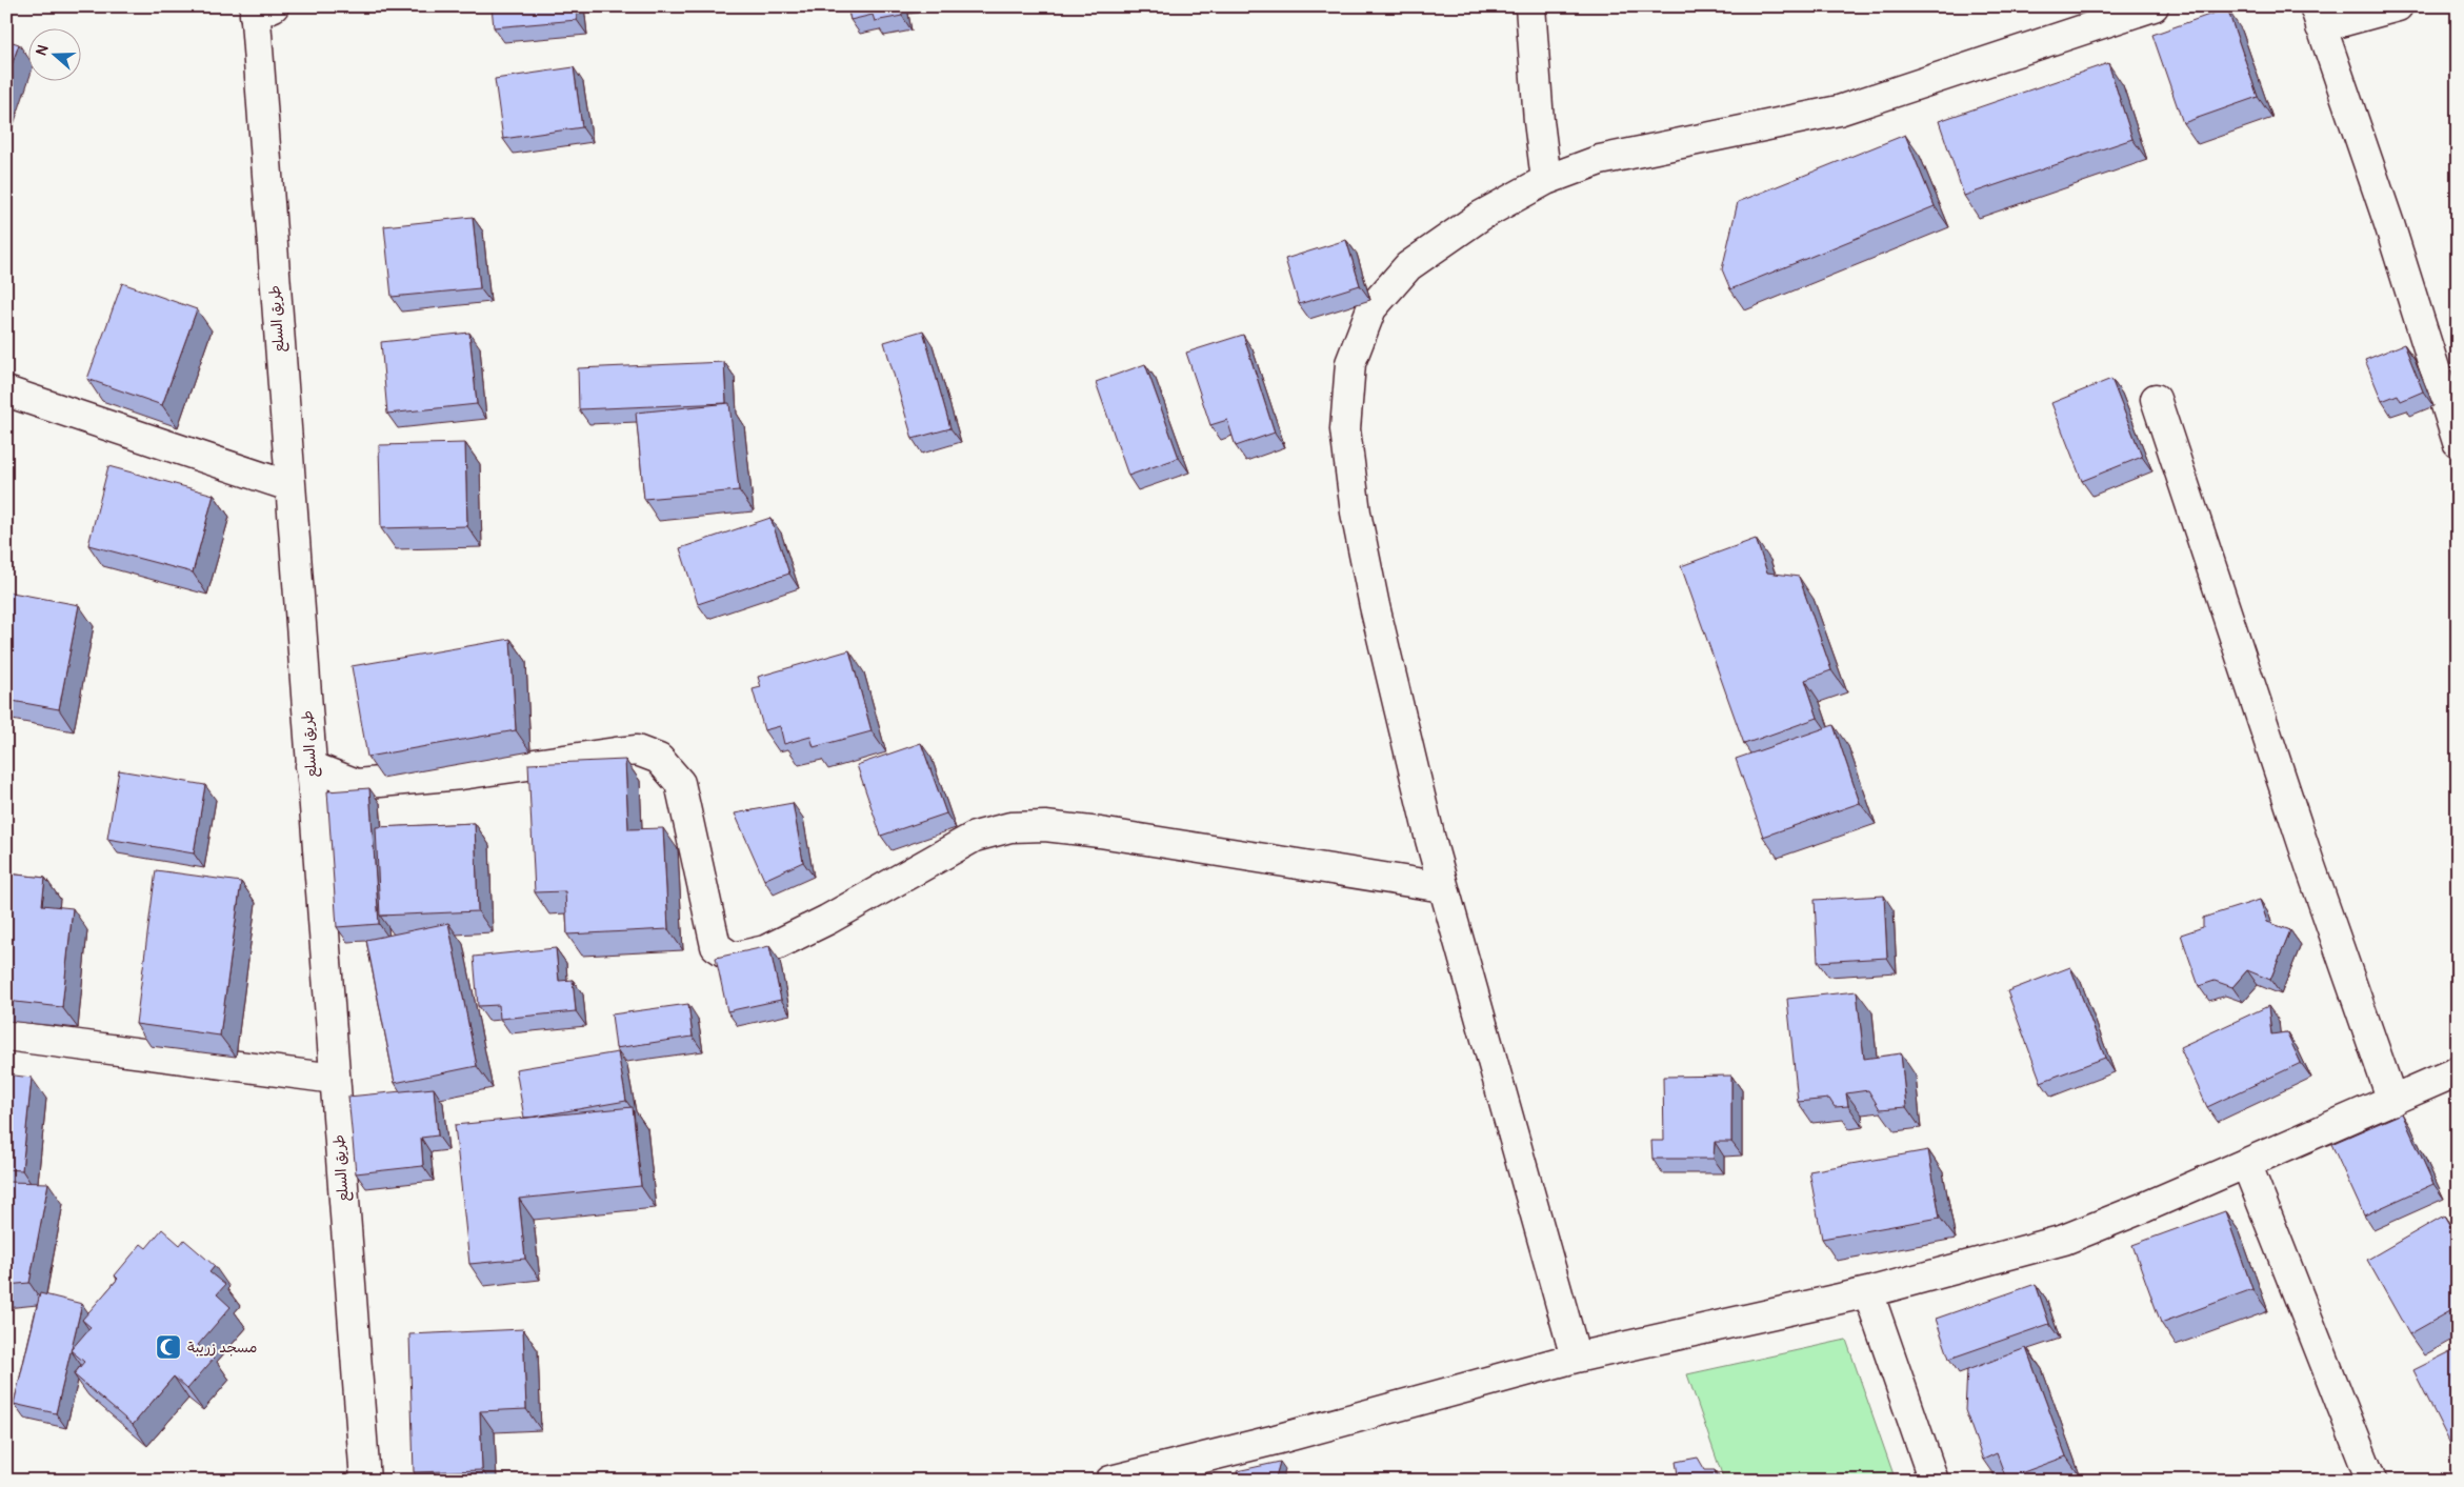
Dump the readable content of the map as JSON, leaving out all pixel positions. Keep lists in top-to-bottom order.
{
  "streets": {
    "street": ["طريق السلع"]
  },
  "places": {
    "mosque": ["مسجد زريبة"]
  },
  "north": "left"
}
